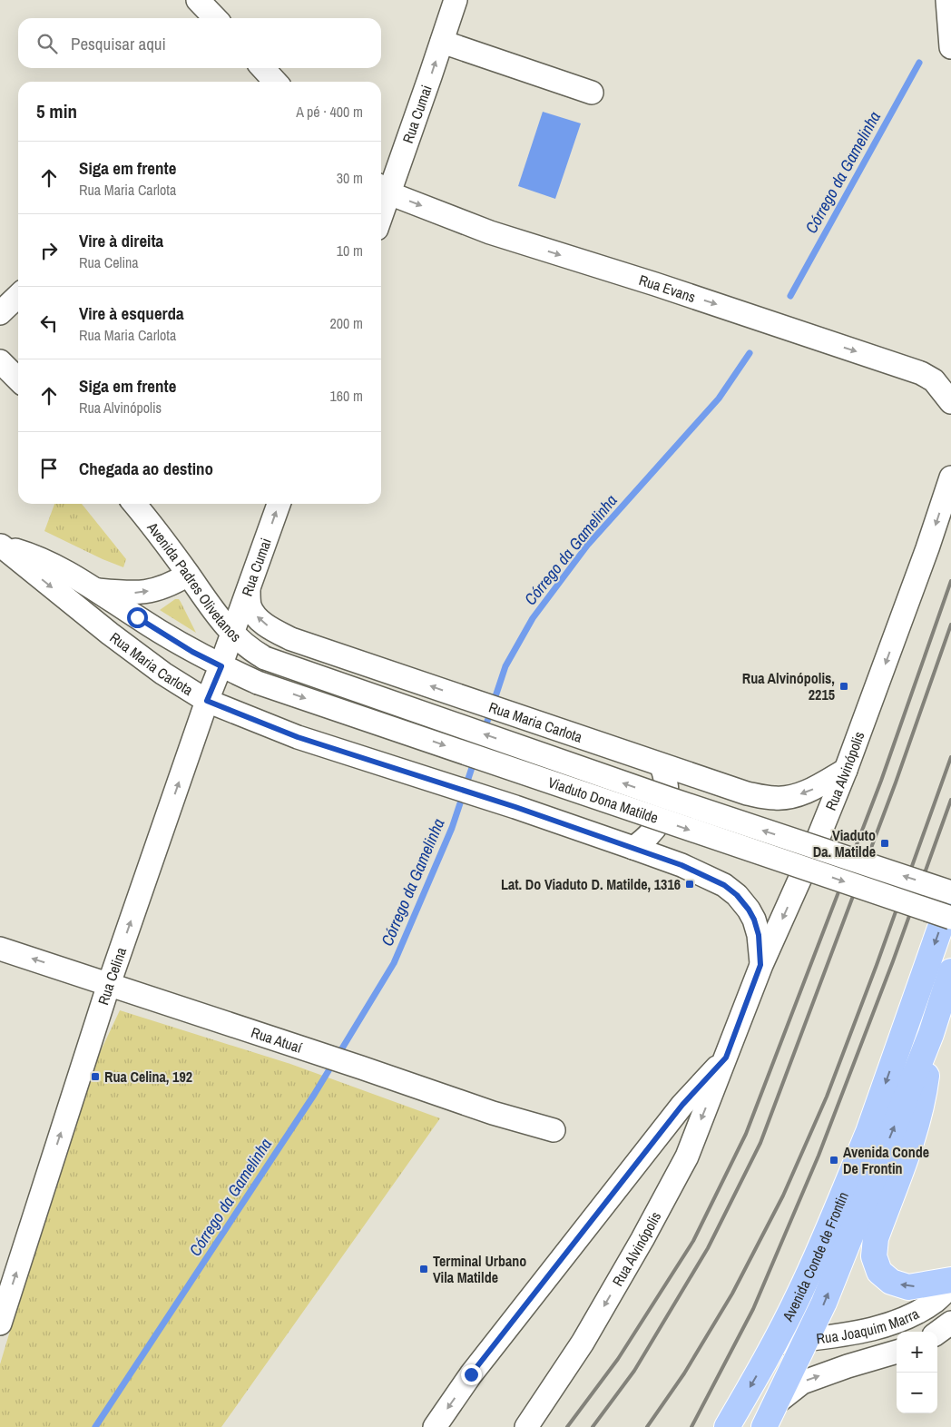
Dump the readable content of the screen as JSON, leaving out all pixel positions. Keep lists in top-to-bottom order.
{
  "streets": {
    "highway": ["Avenida Conde de Frontin"],
    "street": [
      "Rua Cumai",
      "Rua Evans",
      "Avenida Padres Olivetanos",
      "Rua Maria Carlota",
      "Rua Alvinópolis",
      "Viaduto Dona Matilde",
      "Rua Celina",
      "Rua Atuaí",
      "Rua Joaquim Marra"
    ]
  },
  "crossings": [
    ["Rua Cumai", "Rua Evans"],
    ["Rua Cumai", "Avenida Padres Olivetanos"],
    ["Rua Cumai", "Rua Maria Carlota"],
    ["Rua Cumai", "Rua Celina"],
    ["Avenida Padres Olivetanos", "Viaduto Dona Matilde"],
    ["Avenida Padres Olivetanos", "Rua Celina"],
    ["Rua Maria Carlota", "Rua Alvinópolis"],
    ["Rua Maria Carlota", "Viaduto Dona Matilde"],
    ["Rua Maria Carlota", "Rua Celina"],
    ["Rua Celina", "Rua Atuaí"],
    ["Avenida Conde de Frontin", "Rua Joaquim Marra"]
  ],
  "one_way": [
    "Rua Cumai",
    "Rua Evans",
    "Rua Alvinópolis",
    "Rua Celina"
  ],
  "water": ["Córrego da Gamelinha"],
  "places": {
    "transit": [
      "Rua Alvinópolis, 2215",
      "Viaduto Da. Matilde",
      "Lat. Do Viaduto D. Matilde, 1316",
      "Rua Celina, 192",
      "Avenida Conde De Frontin",
      "Terminal Urbano Vila Matilde"
    ]
  },
  "page": {
    "search": "Pesquisar aqui",
    "heading": ["5 min", "A pé · 400 m"],
    "list": [
      ["Siga em frente", "Rua Maria Carlota", "30 m"],
      ["Vire à direita", "Rua Celina", "10 m"],
      ["Vire à esquerda", "Rua Maria Carlota", "200 m"],
      ["Siga em frente", "Rua Alvinópolis", "160 m"],
      "Chegada ao destino"
    ],
    "map_buttons": ["+", "−"]
  }
}
